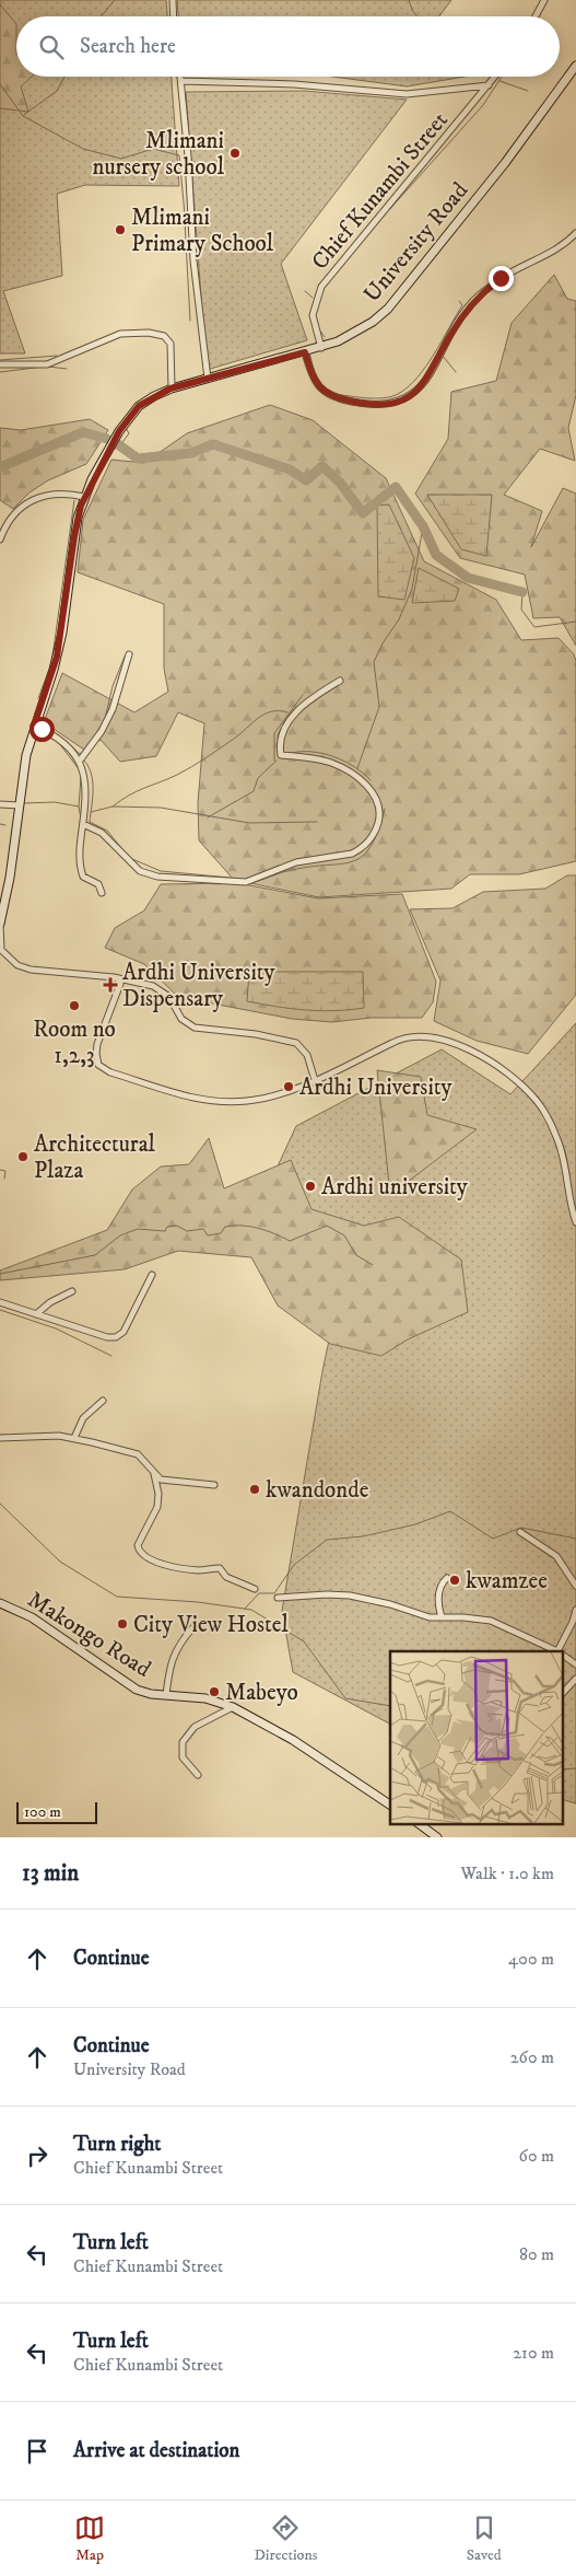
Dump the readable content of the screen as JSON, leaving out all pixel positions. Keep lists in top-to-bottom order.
{
  "streets": {
    "street": ["Chief Kunambi Street", "University Road", "Makongo Road"]
  },
  "crossings": [
    ["Chief Kunambi Street", "University Road"]
  ],
  "places": {
    "other": [
      "Mlimani nursery school",
      "Mlimani Primary School",
      "Room no 1,2,3",
      "Ardhi University",
      "Architectural Plaza",
      "Ardhi university",
      "kwandonde",
      "kwamzee",
      "City View Hostel",
      "Mabeyo"
    ],
    "health": ["Ardhi University Dispensary"]
  },
  "scale_bar": "100 m",
  "page": {
    "search": "Search here",
    "scale": "100 m",
    "heading": ["13 min", "Walk · 1.0 km"],
    "list": [
      ["Continue", "400 m"],
      ["Continue", "University Road", "260 m"],
      ["Turn right", "Chief Kunambi Street", "60 m"],
      ["Turn left", "Chief Kunambi Street", "80 m"],
      ["Turn left", "Chief Kunambi Street", "210 m"],
      "Arrive at destination"
    ],
    "nav": ["Map", "Directions", "Saved"]
  }
}
